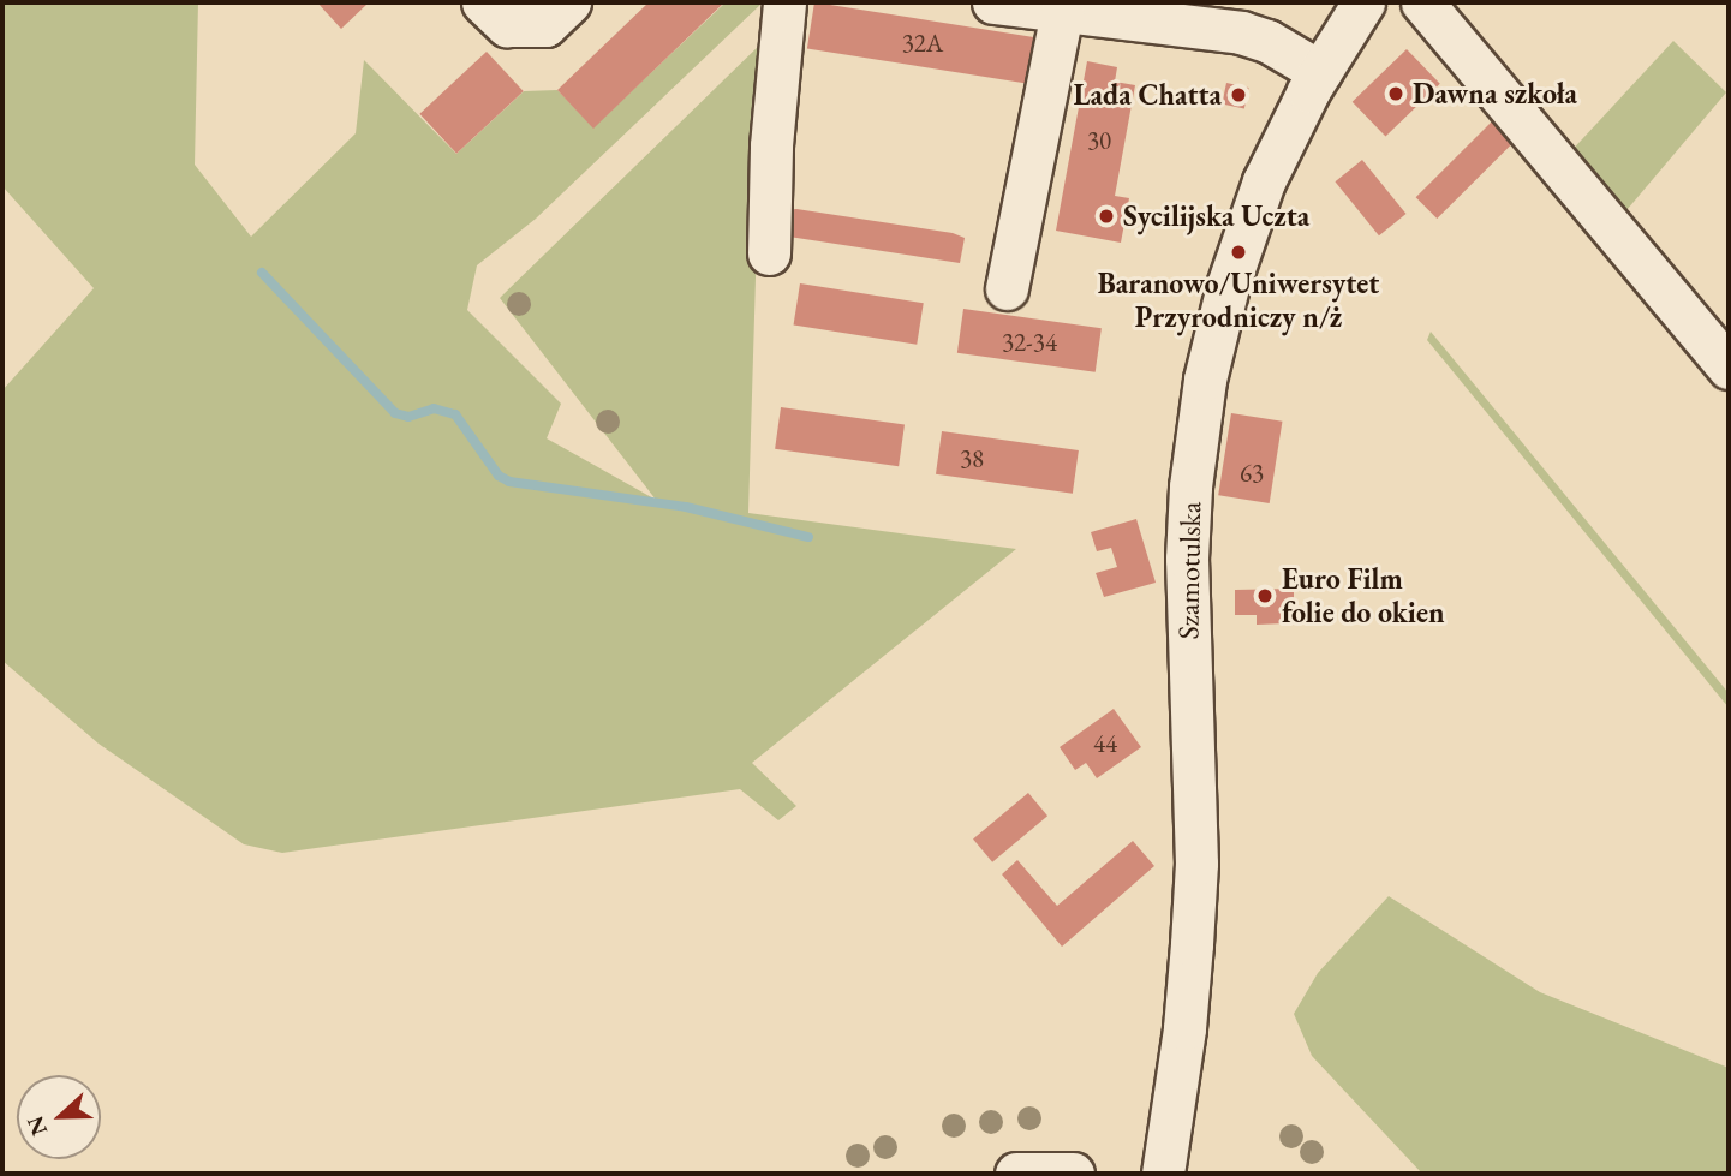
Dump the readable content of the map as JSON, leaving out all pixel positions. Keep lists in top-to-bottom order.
{
  "streets": {
    "street": ["Szamotulska"]
  },
  "places": [
    "Dawna szkoła",
    "Lada Chatta",
    "Sycilijska Uczta",
    "Baranowo/Uniwersytet Przyrodniczy n/ż",
    "Euro Film folie do okien"
  ],
  "house_numbers": [
    "32A",
    "30",
    "32-34",
    "38",
    "63",
    "44"
  ],
  "north": "left"
}
